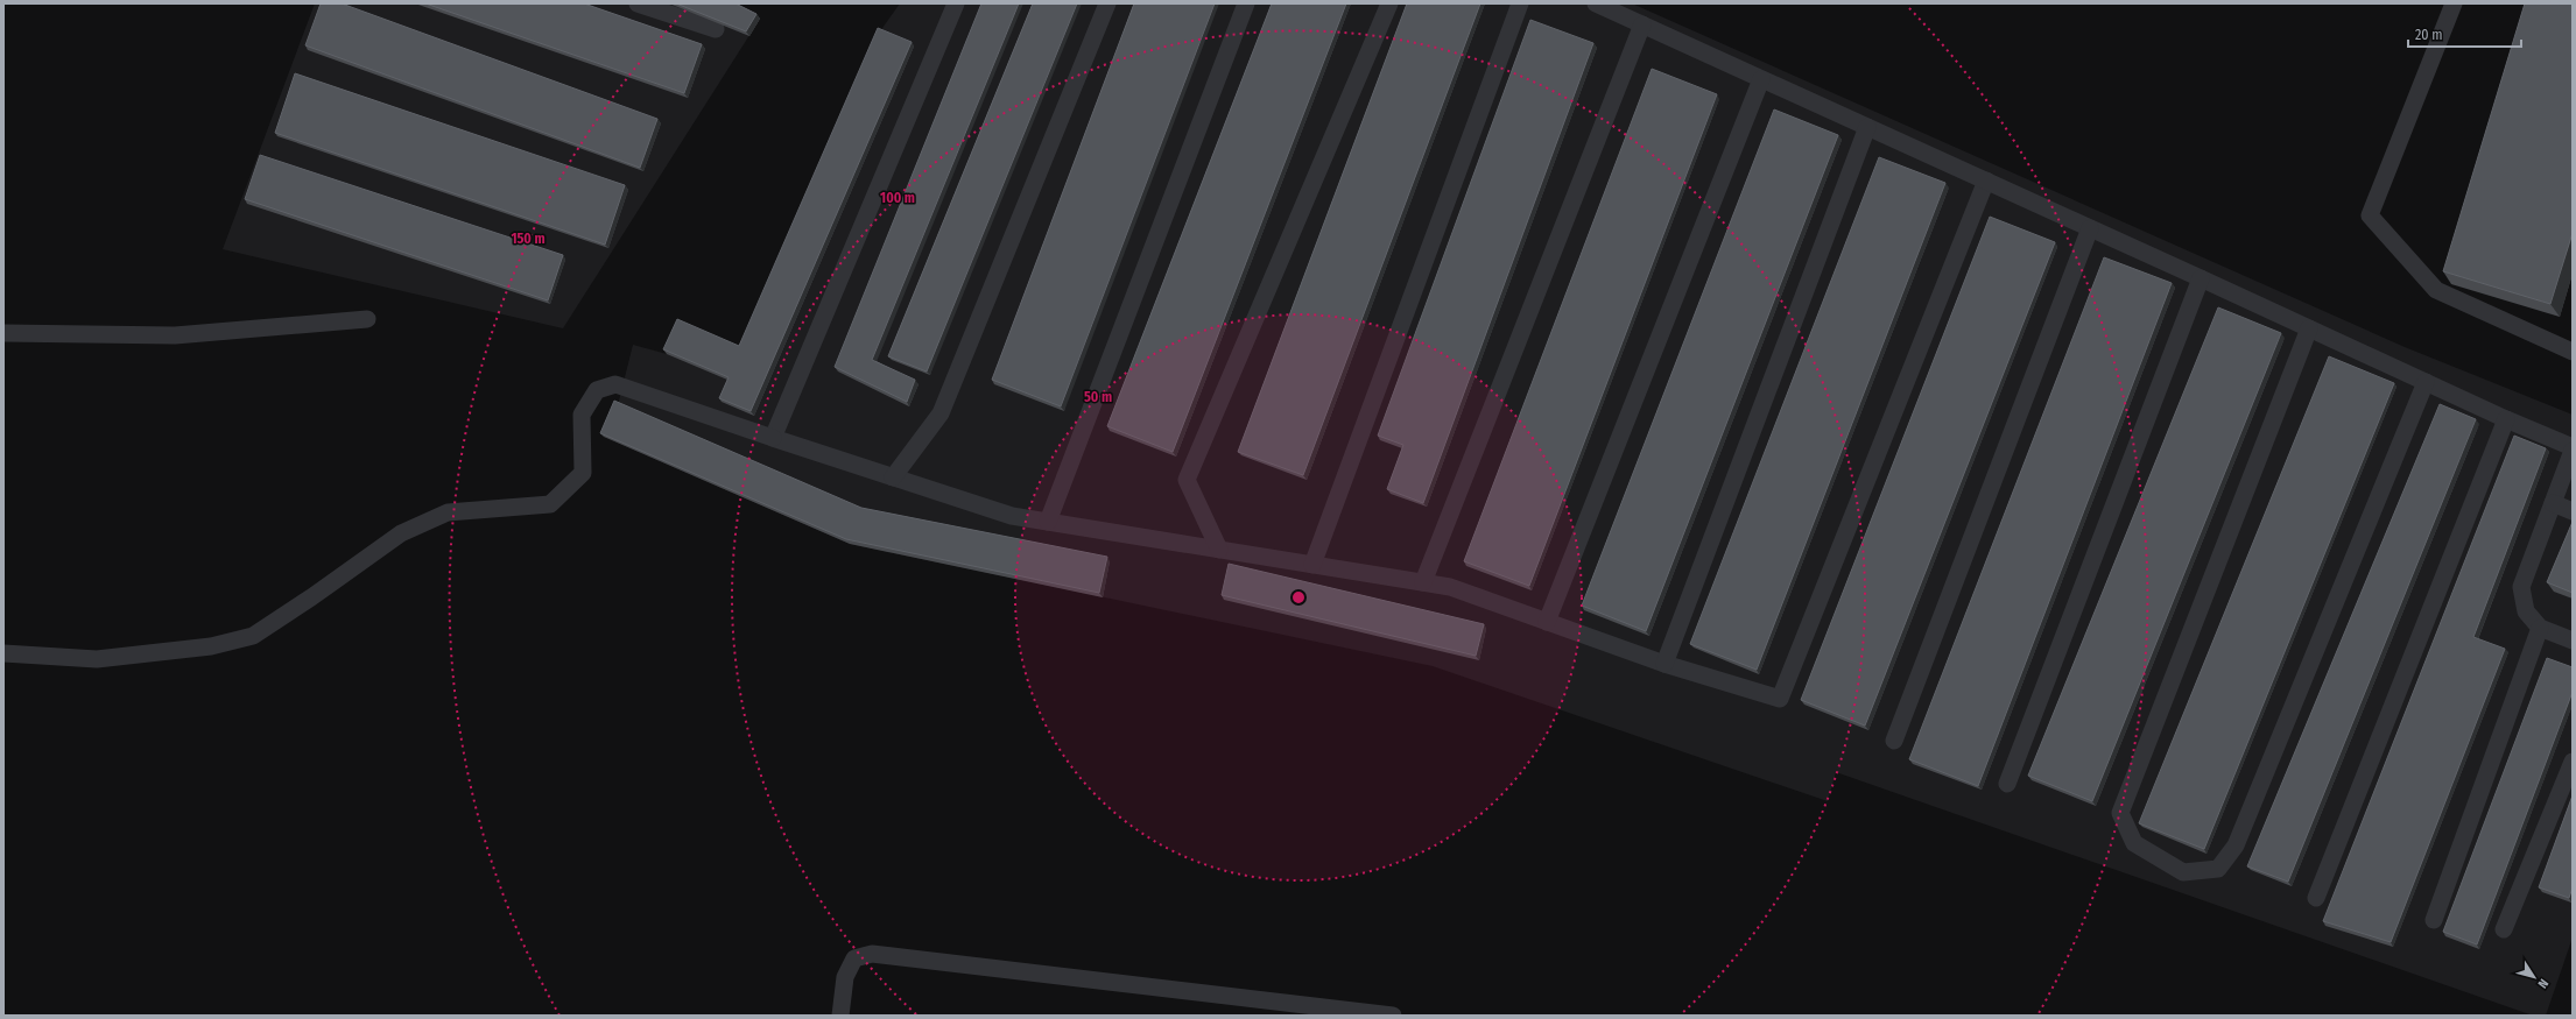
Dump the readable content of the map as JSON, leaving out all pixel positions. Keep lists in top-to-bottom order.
{
  "scale_bar": "20 m",
  "north": "bottom right",
  "rings": ["100 m", "150 m", "50 m"]
}
